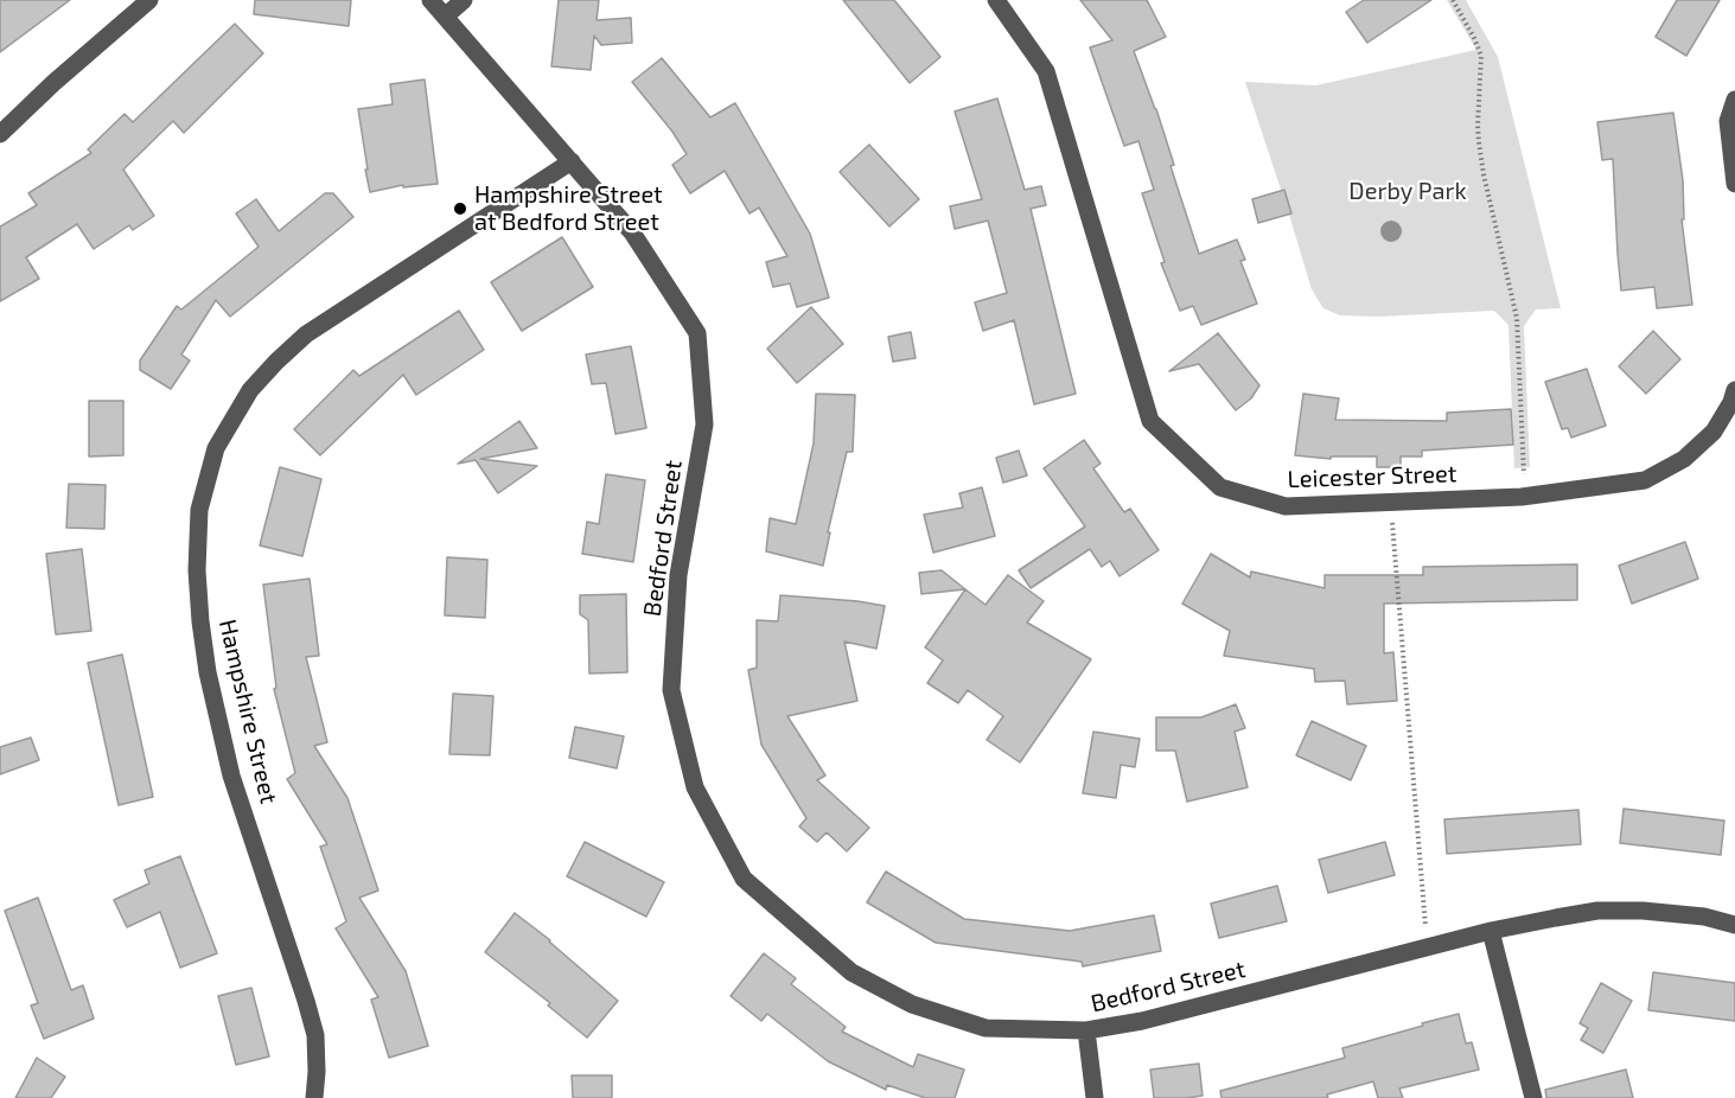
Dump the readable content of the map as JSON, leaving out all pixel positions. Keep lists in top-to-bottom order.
{
  "streets": {
    "street": ["Leicester Street", "Bedford Street", "Hampshire Street"]
  },
  "crossings": [
    ["Bedford Street", "Hampshire Street"]
  ],
  "parks": ["Derby Park"],
  "places": ["Hampshire Street at Bedford Street"]
}
